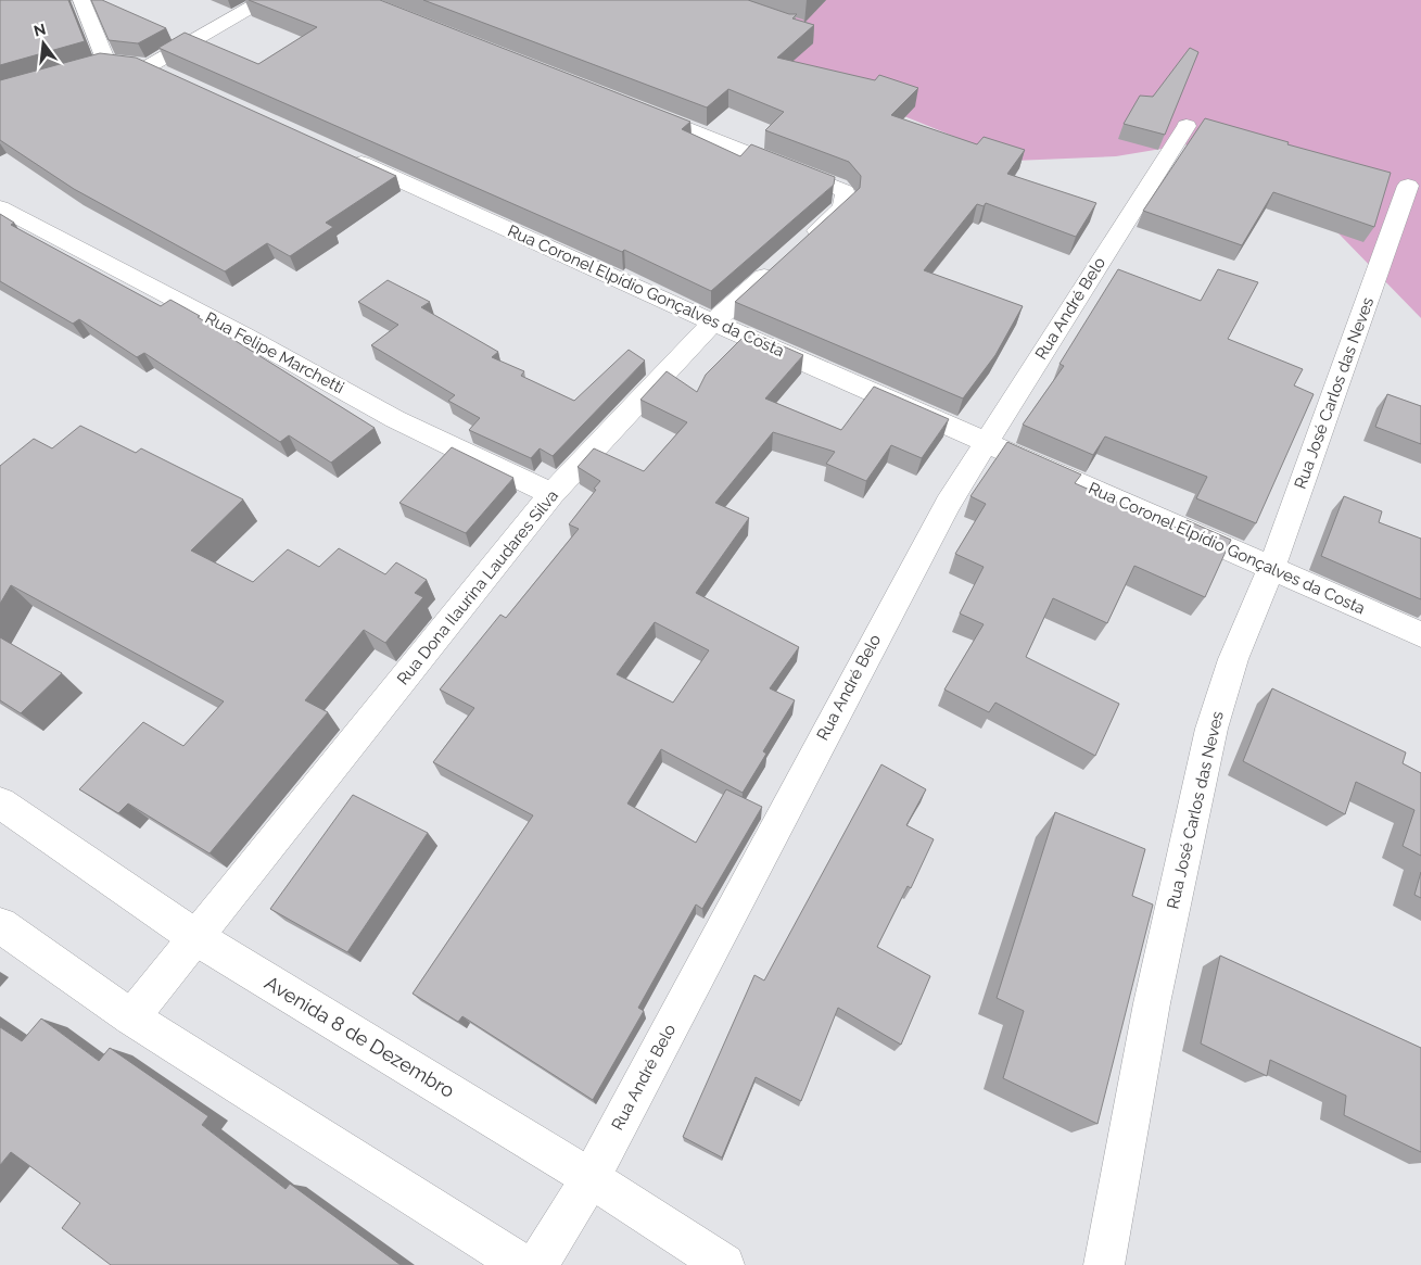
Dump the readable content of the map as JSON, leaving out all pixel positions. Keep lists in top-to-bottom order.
{
  "streets": {
    "street": [
      "Rua Coronel Elpídio Gonçalves da Costa",
      "Rua André Belo",
      "Rua Felipe Marchetti",
      "Rua José Carlos das Neves",
      "Rua Dona Ilaurina Laudares Silva",
      "Avenida 8 de Dezembro"
    ]
  },
  "crossings": [
    ["Rua Coronel Elpídio Gonçalves da Costa", "Rua André Belo"],
    ["Rua Coronel Elpídio Gonçalves da Costa", "Rua José Carlos das Neves"],
    ["Rua Coronel Elpídio Gonçalves da Costa", "Rua Dona Ilaurina Laudares Silva"],
    ["Rua André Belo", "Avenida 8 de Dezembro"],
    ["Rua Felipe Marchetti", "Rua Dona Ilaurina Laudares Silva"],
    ["Rua Dona Ilaurina Laudares Silva", "Avenida 8 de Dezembro"]
  ],
  "north": "top"
}
